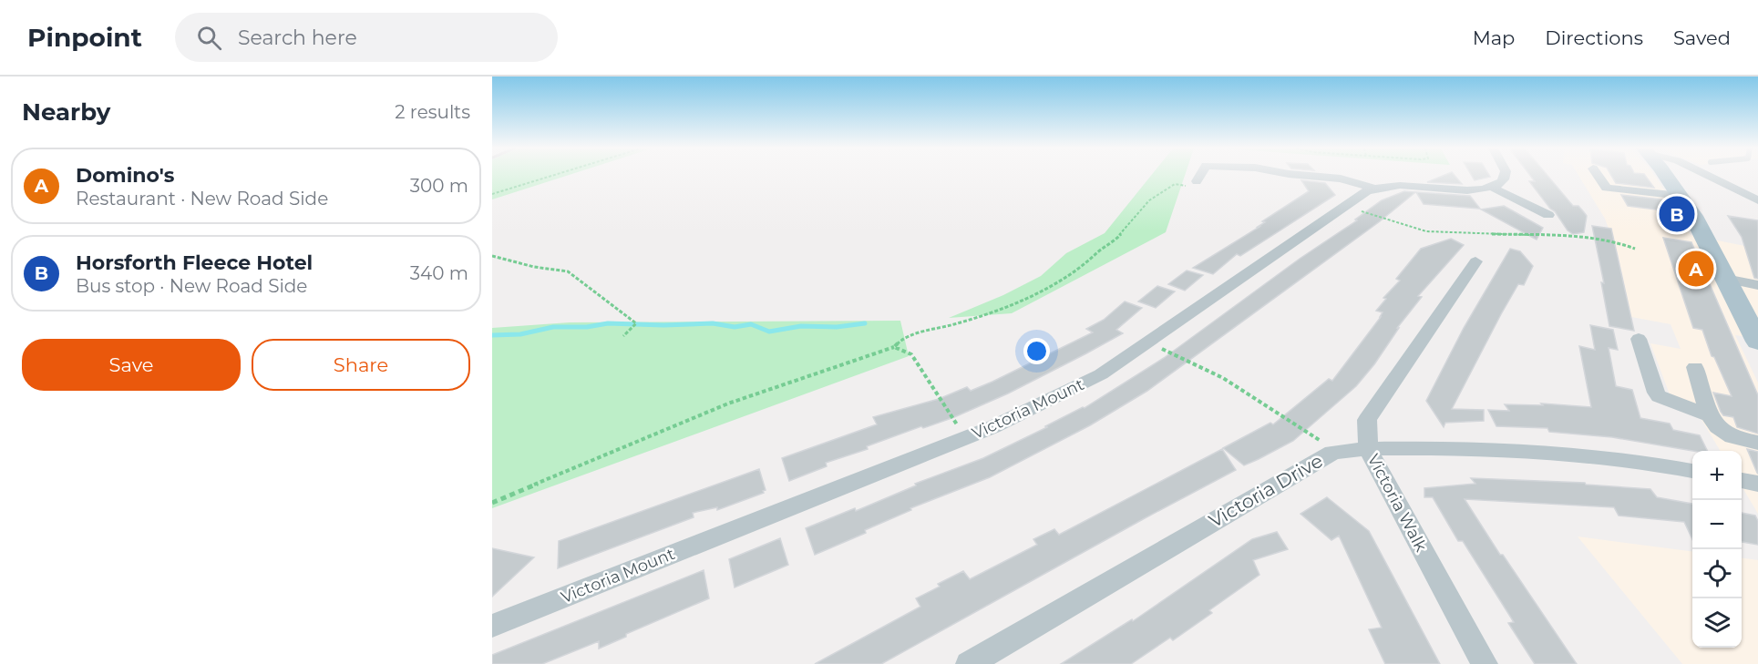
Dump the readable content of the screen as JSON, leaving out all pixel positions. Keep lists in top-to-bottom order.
{
  "streets": {
    "street": ["Victoria Mount", "Victoria Drive", "Victoria Walk"]
  },
  "crossings": [
    ["Victoria Drive", "Victoria Walk"]
  ],
  "page": {
    "header": "Pinpoint",
    "search": "Search here",
    "nav": ["Map", "Directions", "Saved"],
    "heading": ["Nearby", "2 results"],
    "list": [
      {
        "mark": "A",
        "name": "Domino's",
        "note": "Restaurant · New Road Side",
        "value": "300 m"
      },
      {
        "mark": "B",
        "name": "Horsforth Fleece Hotel",
        "note": "Bus stop · New Road Side",
        "value": "340 m"
      }
    ],
    "pins": ["B", "A"],
    "buttons": ["Save", "Share"],
    "map_buttons": ["+", "−"]
  }
}
